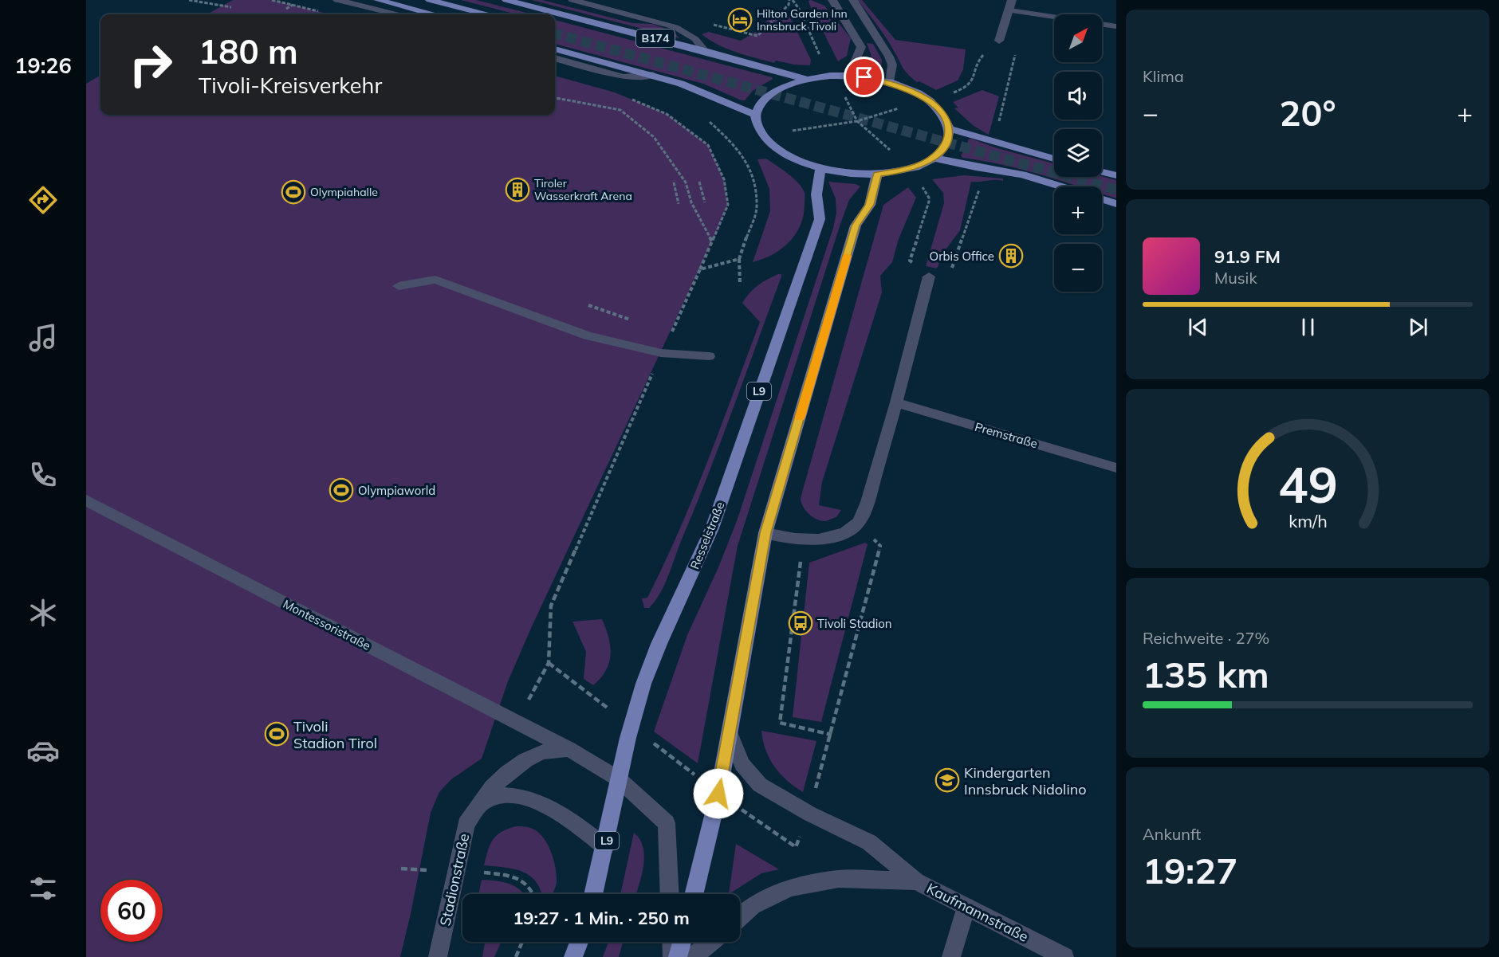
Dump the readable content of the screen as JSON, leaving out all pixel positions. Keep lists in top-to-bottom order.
{
  "streets": {
    "main road": ["B174", "L9", "Resselstraße"],
    "street": [
      "Premstraße",
      "Montessoristraße",
      "Stadionstraße",
      "Kaufmannstraße"
    ]
  },
  "crossings": [
    ["Montessoristraße", "Stadionstraße"]
  ],
  "places": {
    "hotel": ["Hilton Garden Inn Innsbruck Tivoli"],
    "building": ["Tiroler Wasserkraft Arena", "Orbis Office"],
    "sports": ["Olympiahalle", "Olympiaworld", "Tivoli Stadion Tirol"],
    "bus stop": ["Tivoli Stadion"],
    "school or university": ["Kindergarten Innsbruck Nidolino"]
  },
  "north": "top right",
  "page": {
    "tabs": "19:26",
    "tile": [
      "Klima",
      ["Reichweite · 27%", "135 km"],
      ["Ankunft", "19:27"]
    ],
    "map_buttons": ["+", "−"],
    "turn": ["180 m", "Tivoli-Kreisverkehr"],
    "heat": ["−", "20°", "+"],
    "song": ["91.9 FM", "Musik"],
    "limit": "60",
    "trip": "19:27 · 1 Min. · 250 m",
    "gauge": ["49", "km/h"]
  }
}
